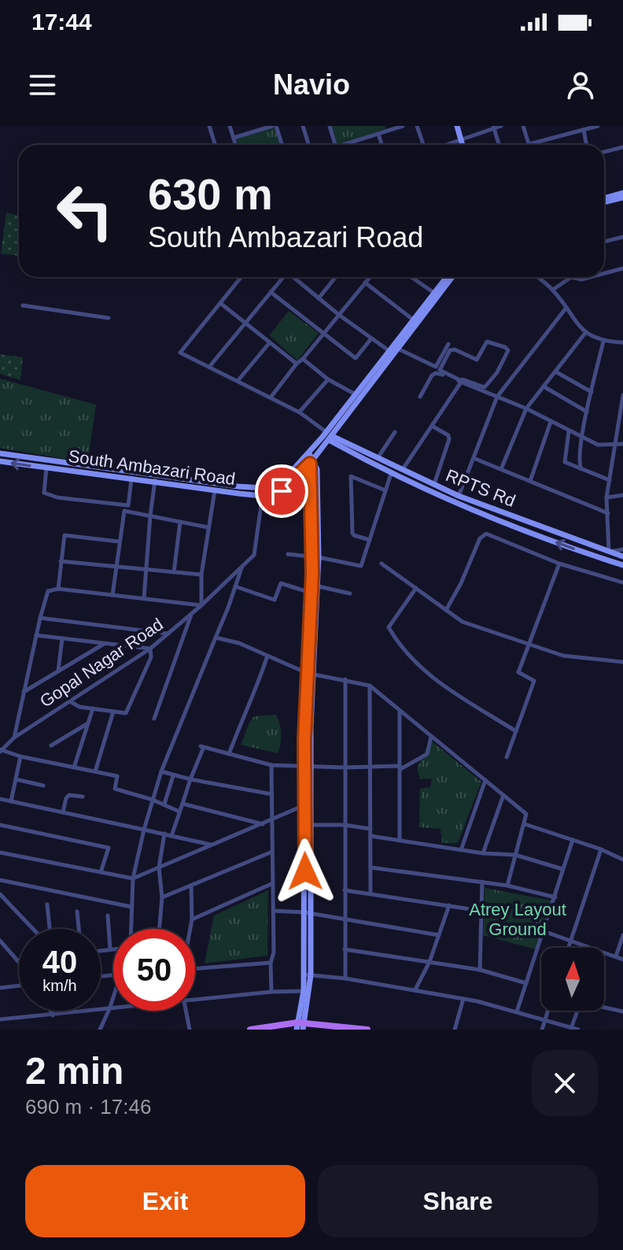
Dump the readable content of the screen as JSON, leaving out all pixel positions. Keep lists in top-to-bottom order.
{
  "streets": {
    "main road": ["South Ambazari Road", "RPTS Rd"],
    "street": ["Gopal Nagar Road"]
  },
  "crossings": [
    ["South Ambazari Road", "Gopal Nagar Road"]
  ],
  "parks": ["Atrey Layout Ground"],
  "north": "top",
  "page": {
    "status": "17:44",
    "header": "Navio",
    "turn": ["630 m", "South Ambazari Road"],
    "speed": "40 km/h",
    "limit": "50",
    "heading": ["2 min", "690 m · 17:46"],
    "buttons": ["Exit", "Share"]
  }
}
